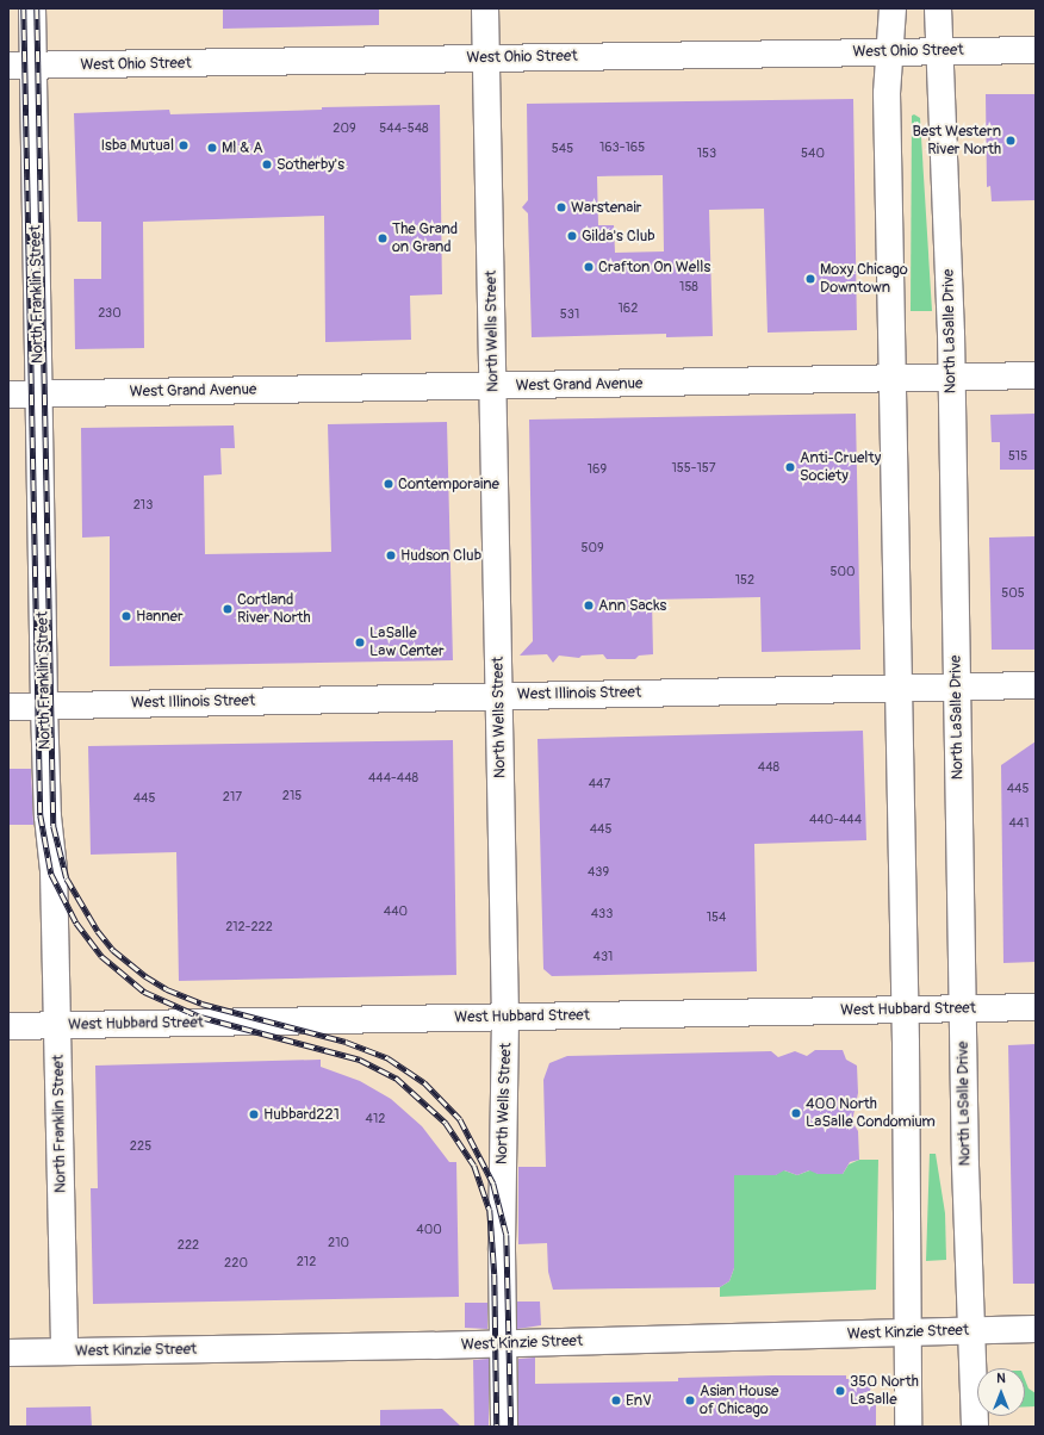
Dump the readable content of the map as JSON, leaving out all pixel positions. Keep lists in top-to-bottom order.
{
  "streets": {
    "main road": [
      "West Ohio Street",
      "North Franklin Street",
      "North Wells Street",
      "North LaSalle Drive",
      "West Grand Avenue",
      "West Illinois Street",
      "West Hubbard Street",
      "West Kinzie Street"
    ]
  },
  "crossings": [
    ["West Ohio Street", "North Franklin Street"],
    ["West Ohio Street", "North Wells Street"],
    ["West Ohio Street", "North LaSalle Drive"],
    ["North Franklin Street", "West Grand Avenue"],
    ["North Franklin Street", "West Illinois Street"],
    ["North Franklin Street", "West Hubbard Street"],
    ["North Franklin Street", "West Kinzie Street"],
    ["North Wells Street", "West Grand Avenue"],
    ["North Wells Street", "West Illinois Street"],
    ["North Wells Street", "West Hubbard Street"],
    ["North Wells Street", "West Kinzie Street"],
    ["North LaSalle Drive", "West Grand Avenue"],
    ["North LaSalle Drive", "West Illinois Street"],
    ["North LaSalle Drive", "West Hubbard Street"],
    ["North LaSalle Drive", "West Kinzie Street"]
  ],
  "places": [
    "Best Western River North",
    "Isba Mutual",
    "Ml & A",
    "Sotherby's",
    "Warstenair",
    "Gilda's Club",
    "The Grand on Grand",
    "Crafton On Wells",
    "Moxy Chicago Downtown",
    "Anti-Cruelty Society",
    "Contemporaine",
    "Hudson Club",
    "Ann Sacks",
    "Cortland River North",
    "Hanner",
    "LaSalle Law Center",
    "400 North LaSalle Condomium",
    "Hubbard221",
    "350 North LaSalle",
    "EnV",
    "Asian House of Chicago"
  ],
  "house_numbers": [
    "209",
    "544-548",
    "163-165",
    "545",
    "153",
    "540",
    "158",
    "162",
    "230",
    "531",
    "515",
    "155-157",
    "169",
    "213",
    "509",
    "500",
    "152",
    "505",
    "448",
    "444-448",
    "447",
    "445",
    "215",
    "217",
    "445",
    "440-444",
    "441",
    "445",
    "439",
    "440",
    "433",
    "154",
    "212-222",
    "431",
    "412",
    "225",
    "400",
    "210",
    "222",
    "212",
    "220"
  ],
  "north": "top"
}
